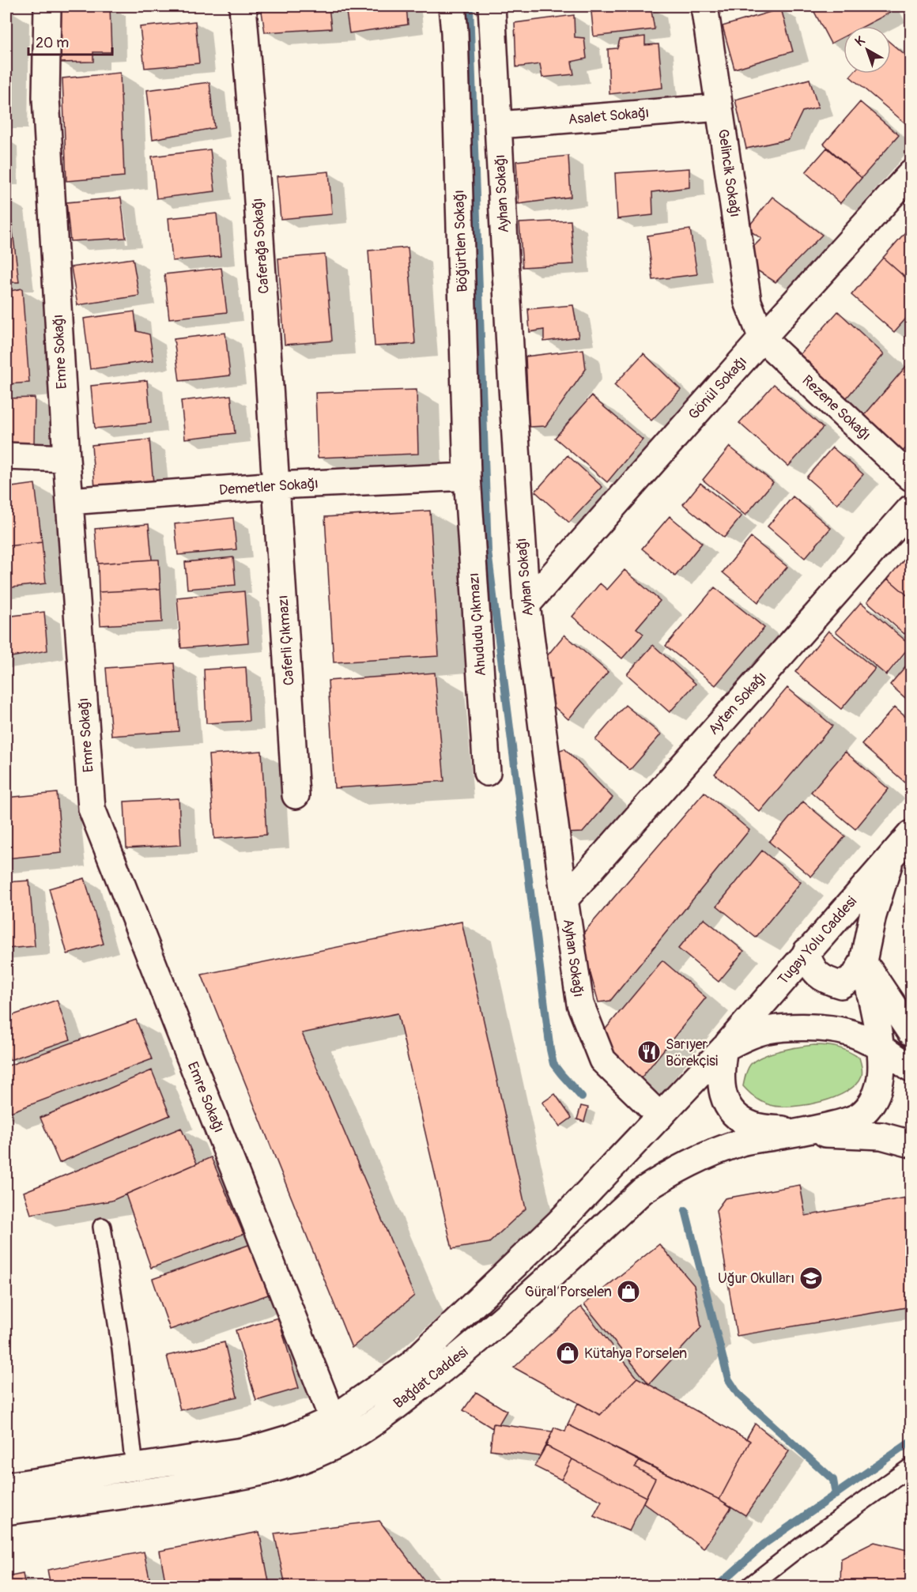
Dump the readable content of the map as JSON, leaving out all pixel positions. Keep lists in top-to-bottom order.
{
  "streets": {
    "street": [
      "Asalet Sokağı",
      "Gelincik Sokağı",
      "Ayhan Sokağı",
      "Böğürtlen Sokağı",
      "Caferağa Sokağı",
      "Emre Sokağı",
      "Gönül Sokağı",
      "Rezene Sokağı",
      "Demetler Sokağı",
      "Ahududu Çıkmazı",
      "Caferli Çıkmazı",
      "Ayten Sokağı",
      "Tugay Yolu Caddesi",
      "Bağdat Caddesi"
    ]
  },
  "crossings": [
    ["Asalet Sokağı", "Gelincik Sokağı"],
    ["Asalet Sokağı", "Ayhan Sokağı"],
    ["Gelincik Sokağı", "Gönül Sokağı"],
    ["Gelincik Sokağı", "Rezene Sokağı"],
    ["Ayhan Sokağı", "Gönül Sokağı"],
    ["Ayhan Sokağı", "Ayten Sokağı"],
    ["Ayhan Sokağı", "Bağdat Caddesi"],
    ["Böğürtlen Sokağı", "Demetler Sokağı"],
    ["Böğürtlen Sokağı", "Ahududu Çıkmazı"],
    ["Caferağa Sokağı", "Demetler Sokağı"],
    ["Caferağa Sokağı", "Caferli Çıkmazı"],
    ["Emre Sokağı", "Demetler Sokağı"],
    ["Emre Sokağı", "Bağdat Caddesi"],
    ["Gönül Sokağı", "Rezene Sokağı"],
    ["Demetler Sokağı", "Ahududu Çıkmazı"],
    ["Demetler Sokağı", "Caferli Çıkmazı"],
    ["Tugay Yolu Caddesi", "Bağdat Caddesi"]
  ],
  "places": {
    "restaurant": ["Sarıyer Börekçisi"],
    "school or university": ["Uğur Okulları"],
    "shop": ["Güral Porselen", "Kütahya Porselen"]
  },
  "scale_bar": "20 m",
  "north": "top left"
}
